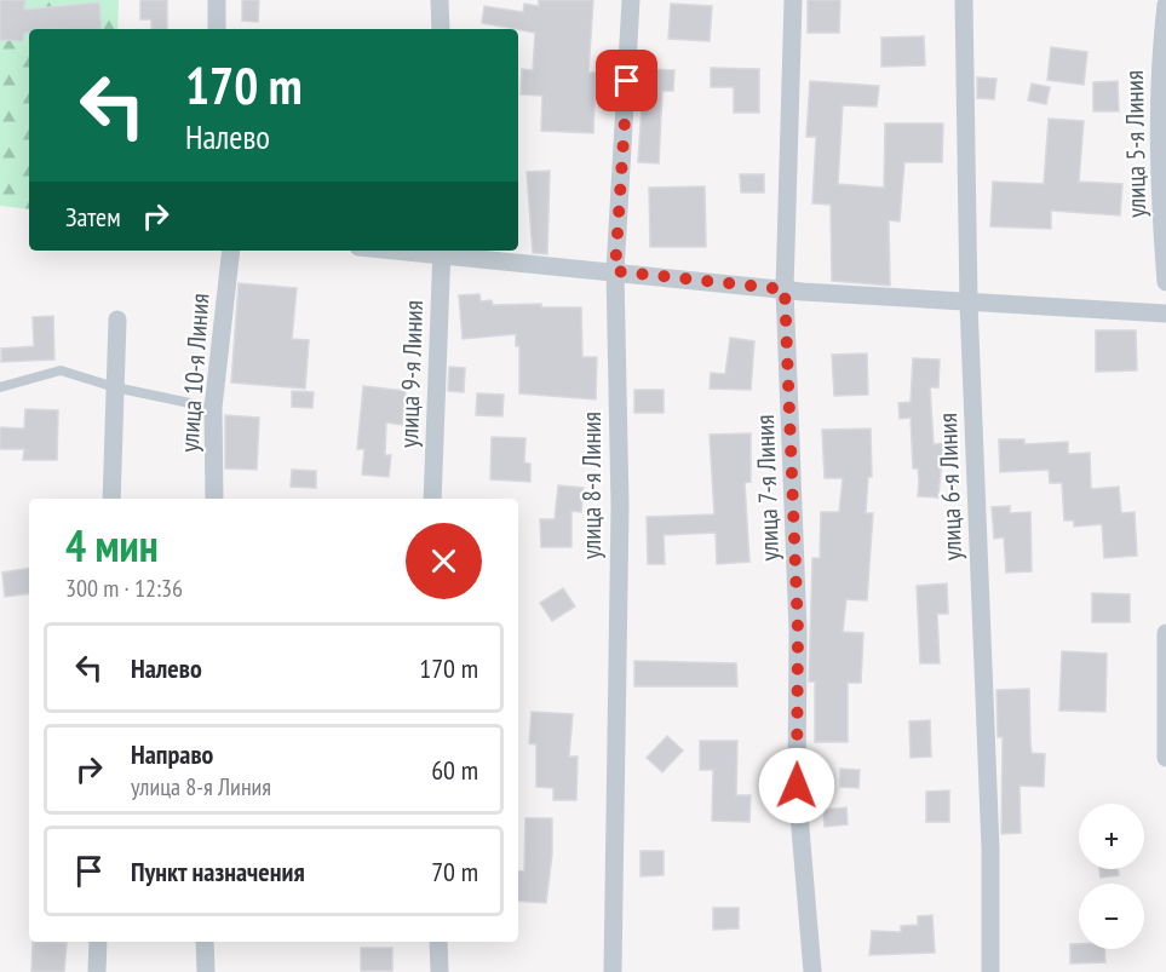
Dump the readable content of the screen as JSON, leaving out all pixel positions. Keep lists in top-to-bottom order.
{
  "streets": {
    "street": [
      "улица 5-я Линия",
      "улица 10-я Линия",
      "улица 9-я Линия",
      "улица 8-я Линия",
      "улица 6-я Линия",
      "улица 7-я Линия"
    ]
  },
  "page": {
    "turn": ["170 m", "Налево"],
    "then": "Затем",
    "heading": ["4 мин", "300 m · 12:36"],
    "list": [
      {
        "name": "Налево",
        "value": "170 m"
      },
      {
        "name": "Направо",
        "note": "улица 8-я Линия",
        "value": "60 m"
      },
      {
        "name": "Пункт назначения",
        "value": "70 m"
      }
    ],
    "map_buttons": ["+", "−"]
  }
}
